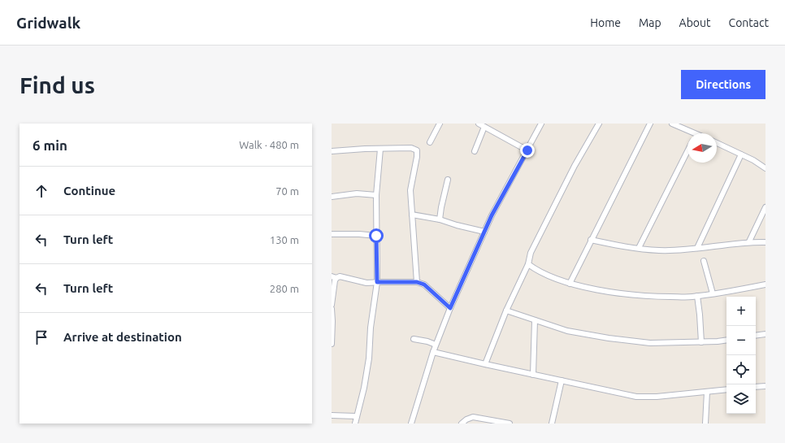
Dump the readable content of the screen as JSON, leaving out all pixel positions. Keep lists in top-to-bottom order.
{
  "north": "left",
  "page": {
    "header": "Gridwalk",
    "nav": [
      "Home",
      "Map",
      "About",
      "Contact"
    ],
    "buttons": "Directions",
    "title": "Find us",
    "heading": ["6 min", "Walk · 480 m"],
    "list": [
      ["Continue", "70 m"],
      ["Turn left", "130 m"],
      ["Turn left", "280 m"],
      "Arrive at destination"
    ],
    "map_buttons": ["+", "−"]
  }
}
